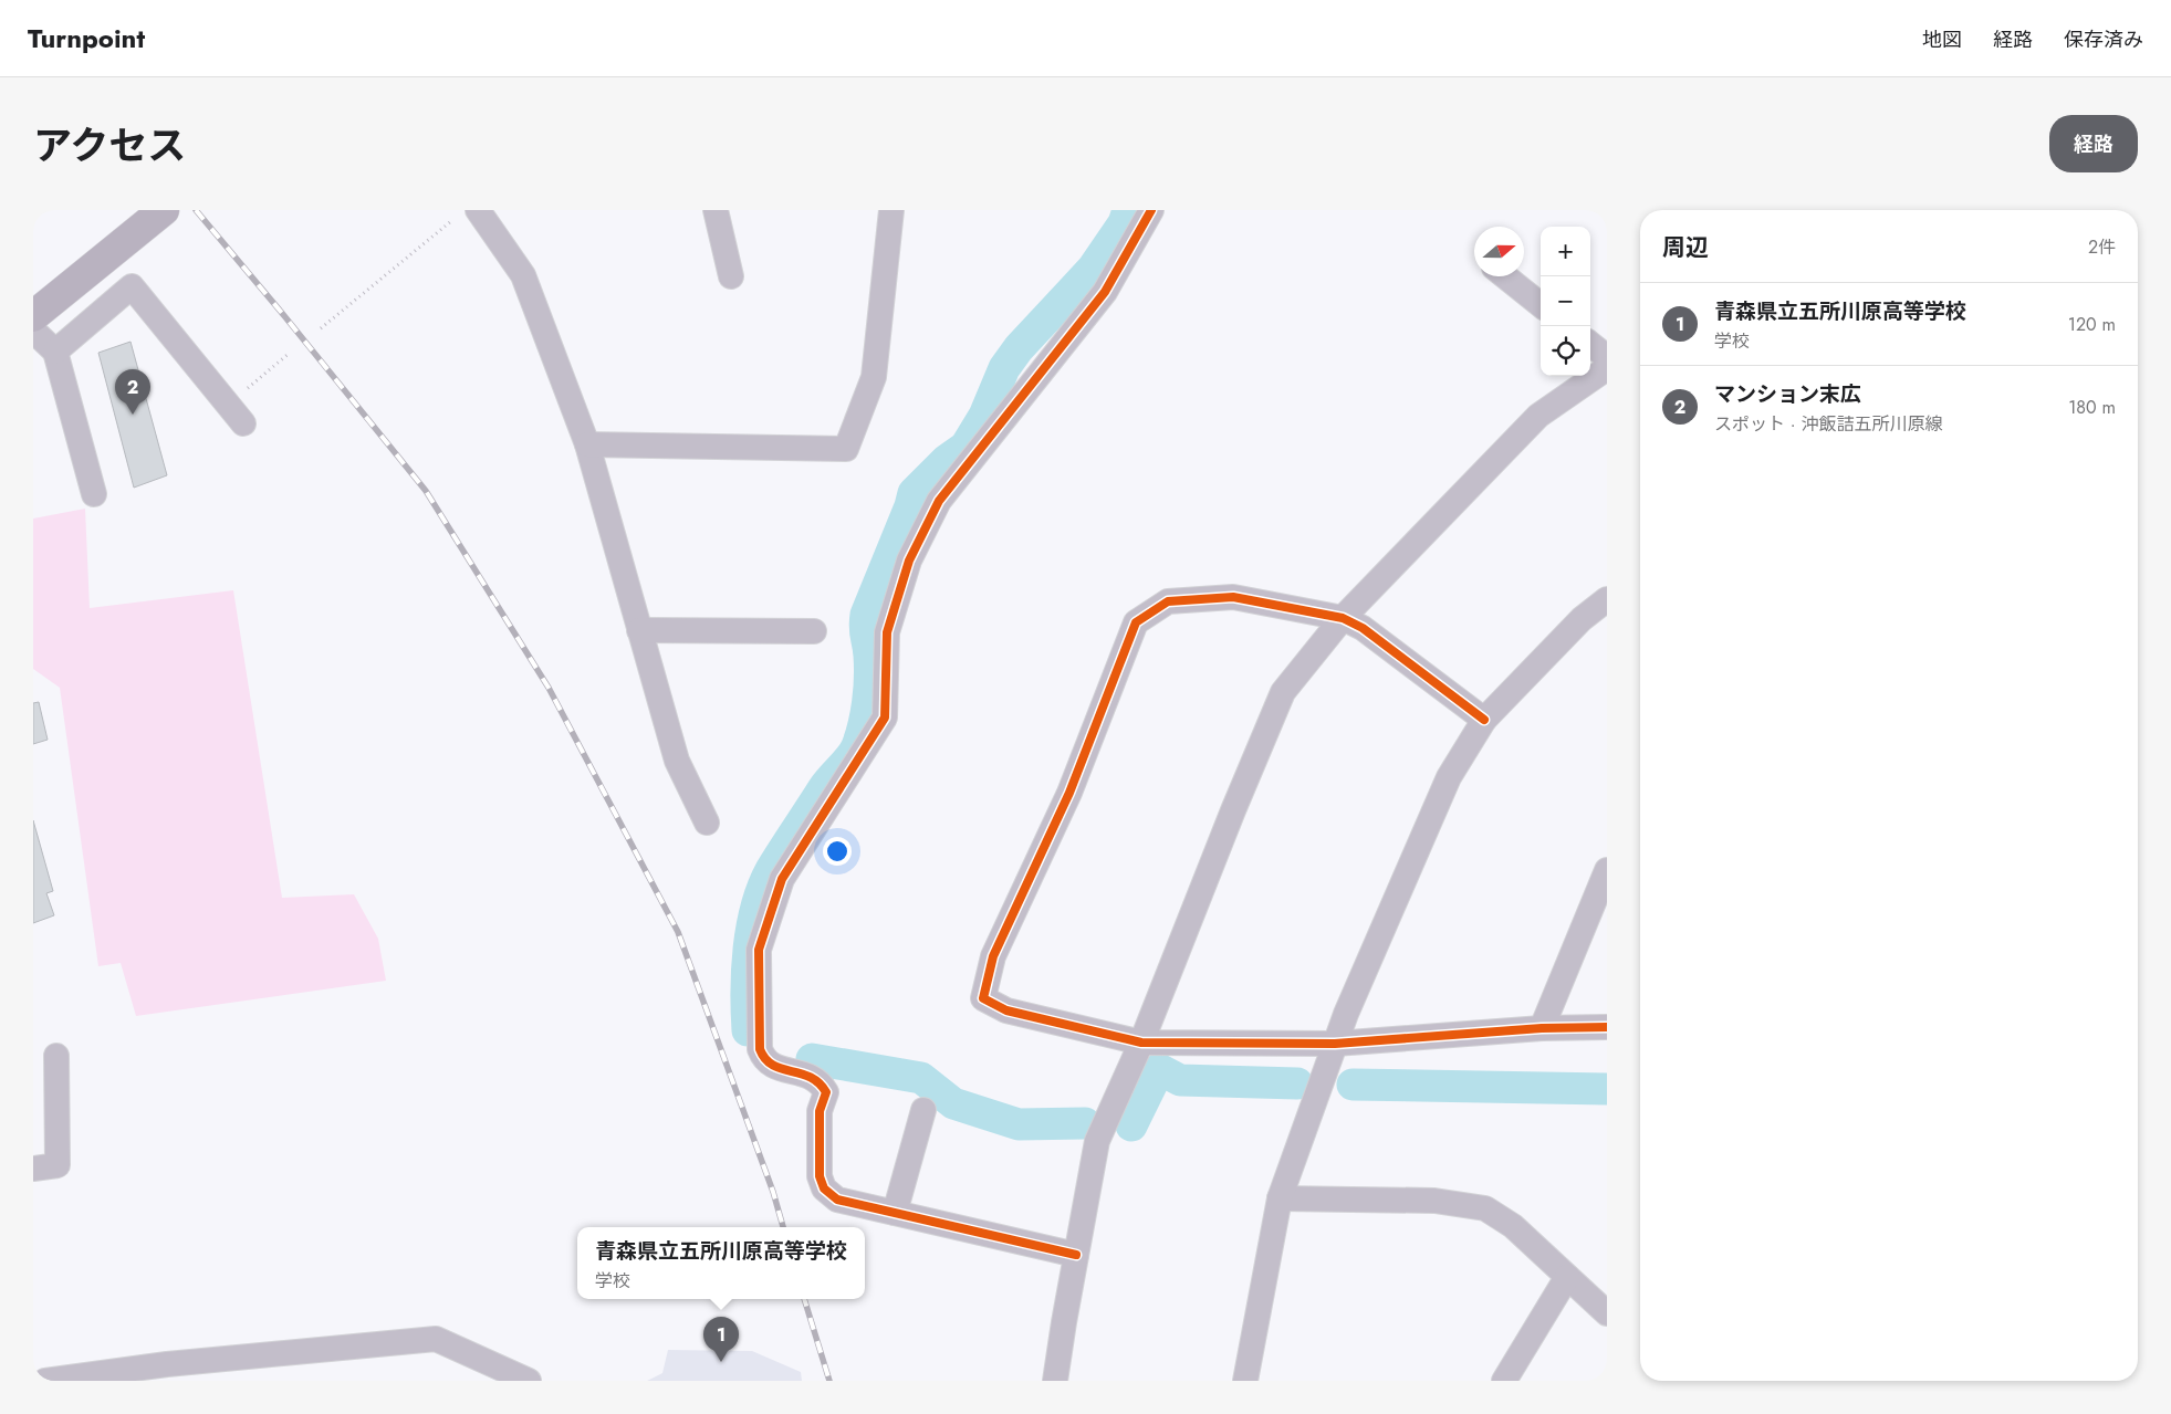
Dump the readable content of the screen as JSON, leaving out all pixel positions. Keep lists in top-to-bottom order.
{
  "north": "right",
  "page": {
    "header": "Turnpoint",
    "nav": ["地図", "経路", "保存済み"],
    "title": "アクセス",
    "buttons": "経路",
    "heading": ["周辺", "2件"],
    "map_buttons": ["+", "−"],
    "list": [
      {
        "mark": "1",
        "name": "青森県立五所川原高等学校",
        "note": "学校",
        "value": "120 m"
      },
      {
        "mark": "2",
        "name": "マンション末広",
        "note": "スポット · 沖飯詰五所川原線",
        "value": "180 m"
      }
    ],
    "pins": ["2", "1"],
    "popup": ["青森県立五所川原高等学校", "学校"]
  }
}
